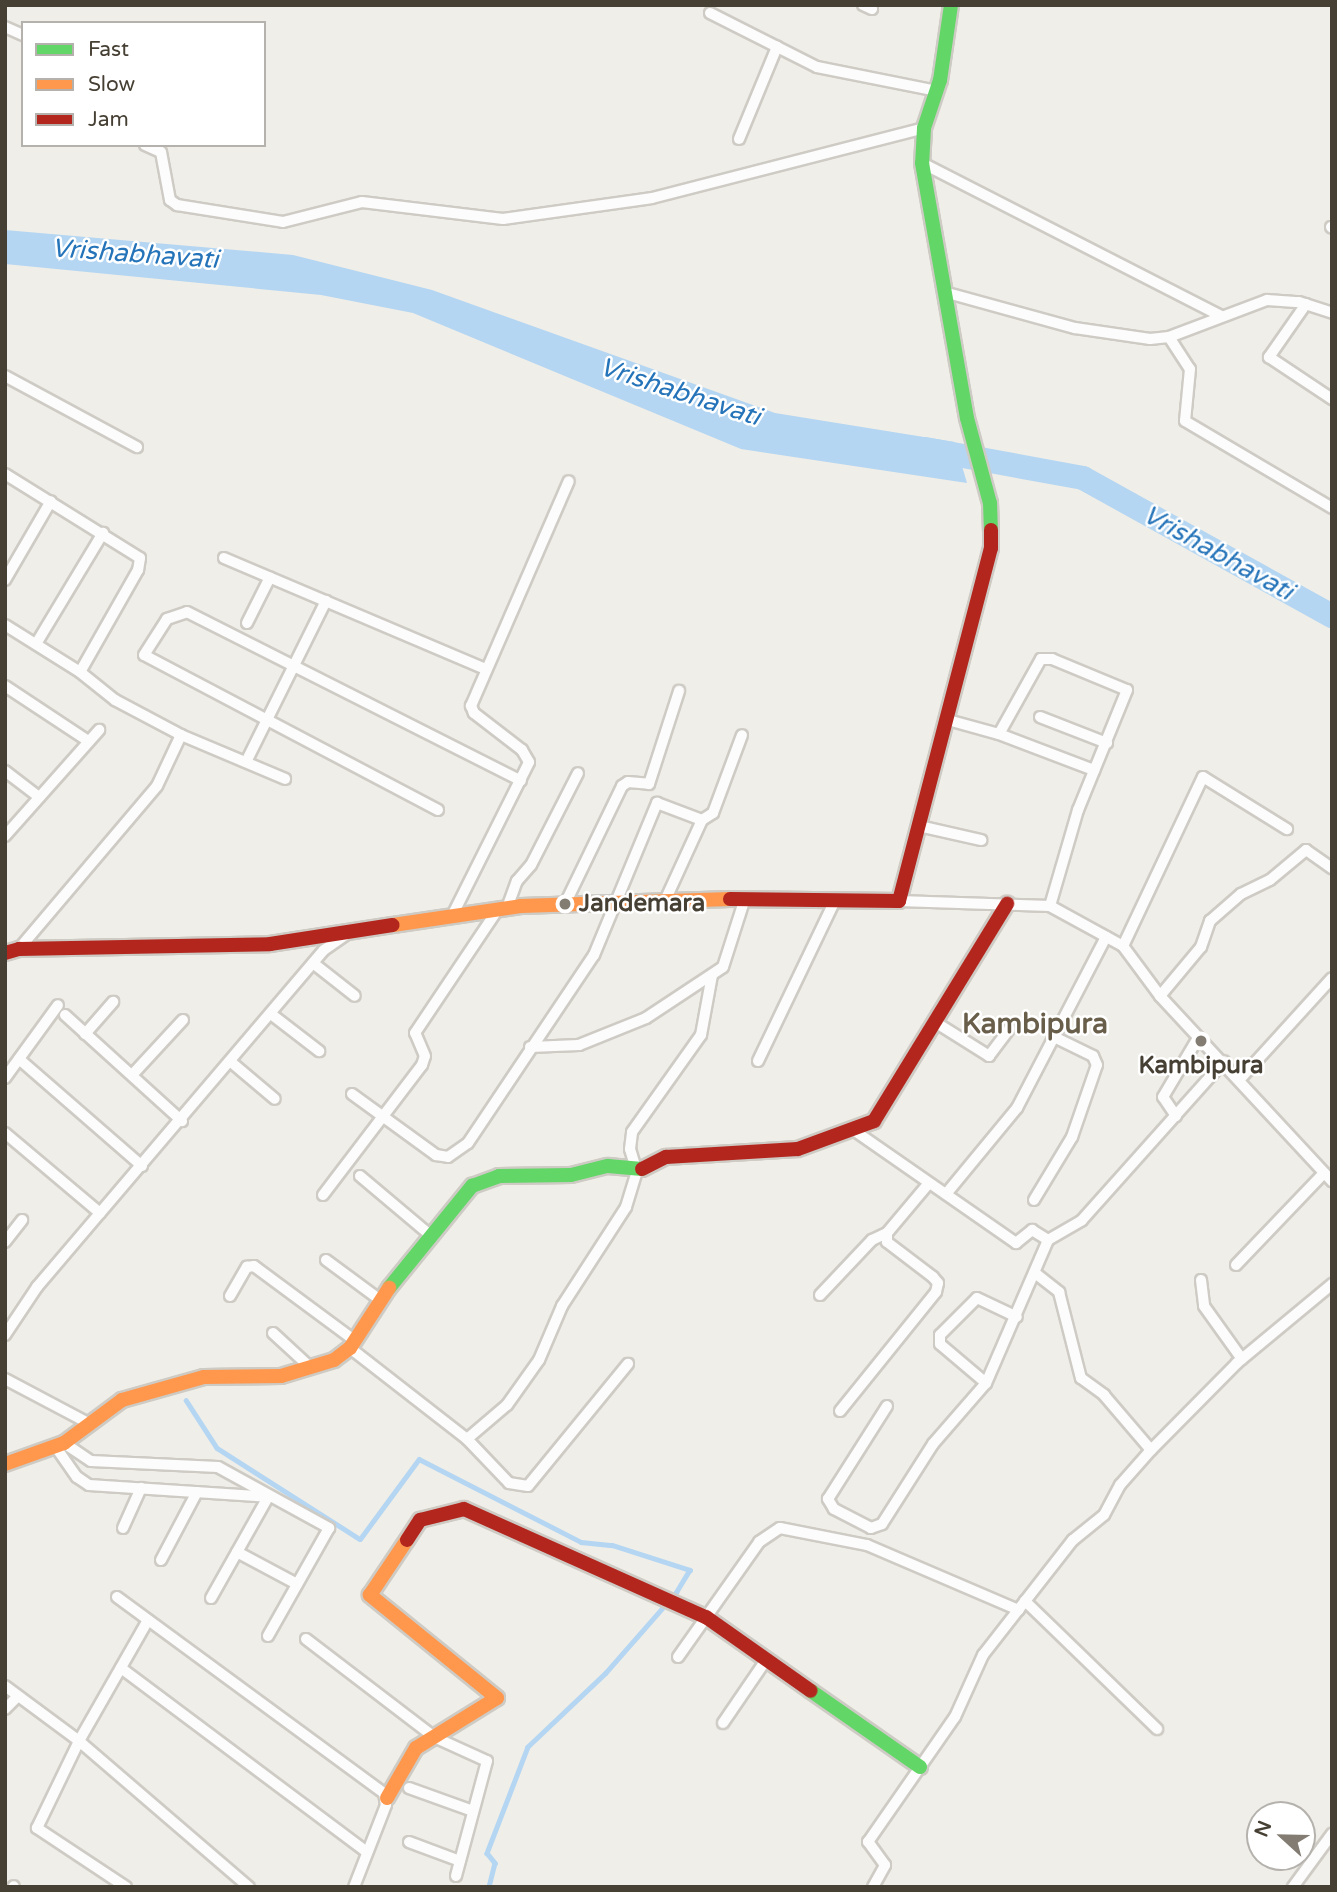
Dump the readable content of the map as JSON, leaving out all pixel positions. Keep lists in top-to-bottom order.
{
  "districts": ["Kambipura"],
  "water": ["Vrishabhavati"],
  "places": ["Jandemara", "Kambipura"],
  "legend": ["Fast", "Slow", "Jam"],
  "north": "left"
}
